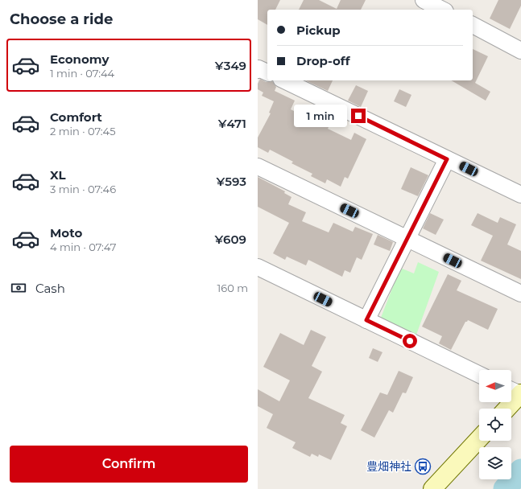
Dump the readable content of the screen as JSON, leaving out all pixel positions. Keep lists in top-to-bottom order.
{
  "places": {
    "bus stop": ["豊畑神社"]
  },
  "north": "left",
  "page": {
    "heading": "Choose a ride",
    "banner": ["Pickup", "Drop-off"],
    "list": [
      {
        "name": "Economy",
        "note": "1 min · 07:44",
        "value": "¥349"
      },
      {
        "name": "Comfort",
        "note": "2 min · 07:45",
        "value": "¥471"
      },
      {
        "name": "XL",
        "note": "3 min · 07:46",
        "value": "¥593"
      },
      {
        "name": "Moto",
        "note": "4 min · 07:47",
        "value": "¥609"
      }
    ],
    "bubble": "1 min",
    "pay": ["Cash", "160 m"],
    "buttons": "Confirm"
  }
}
